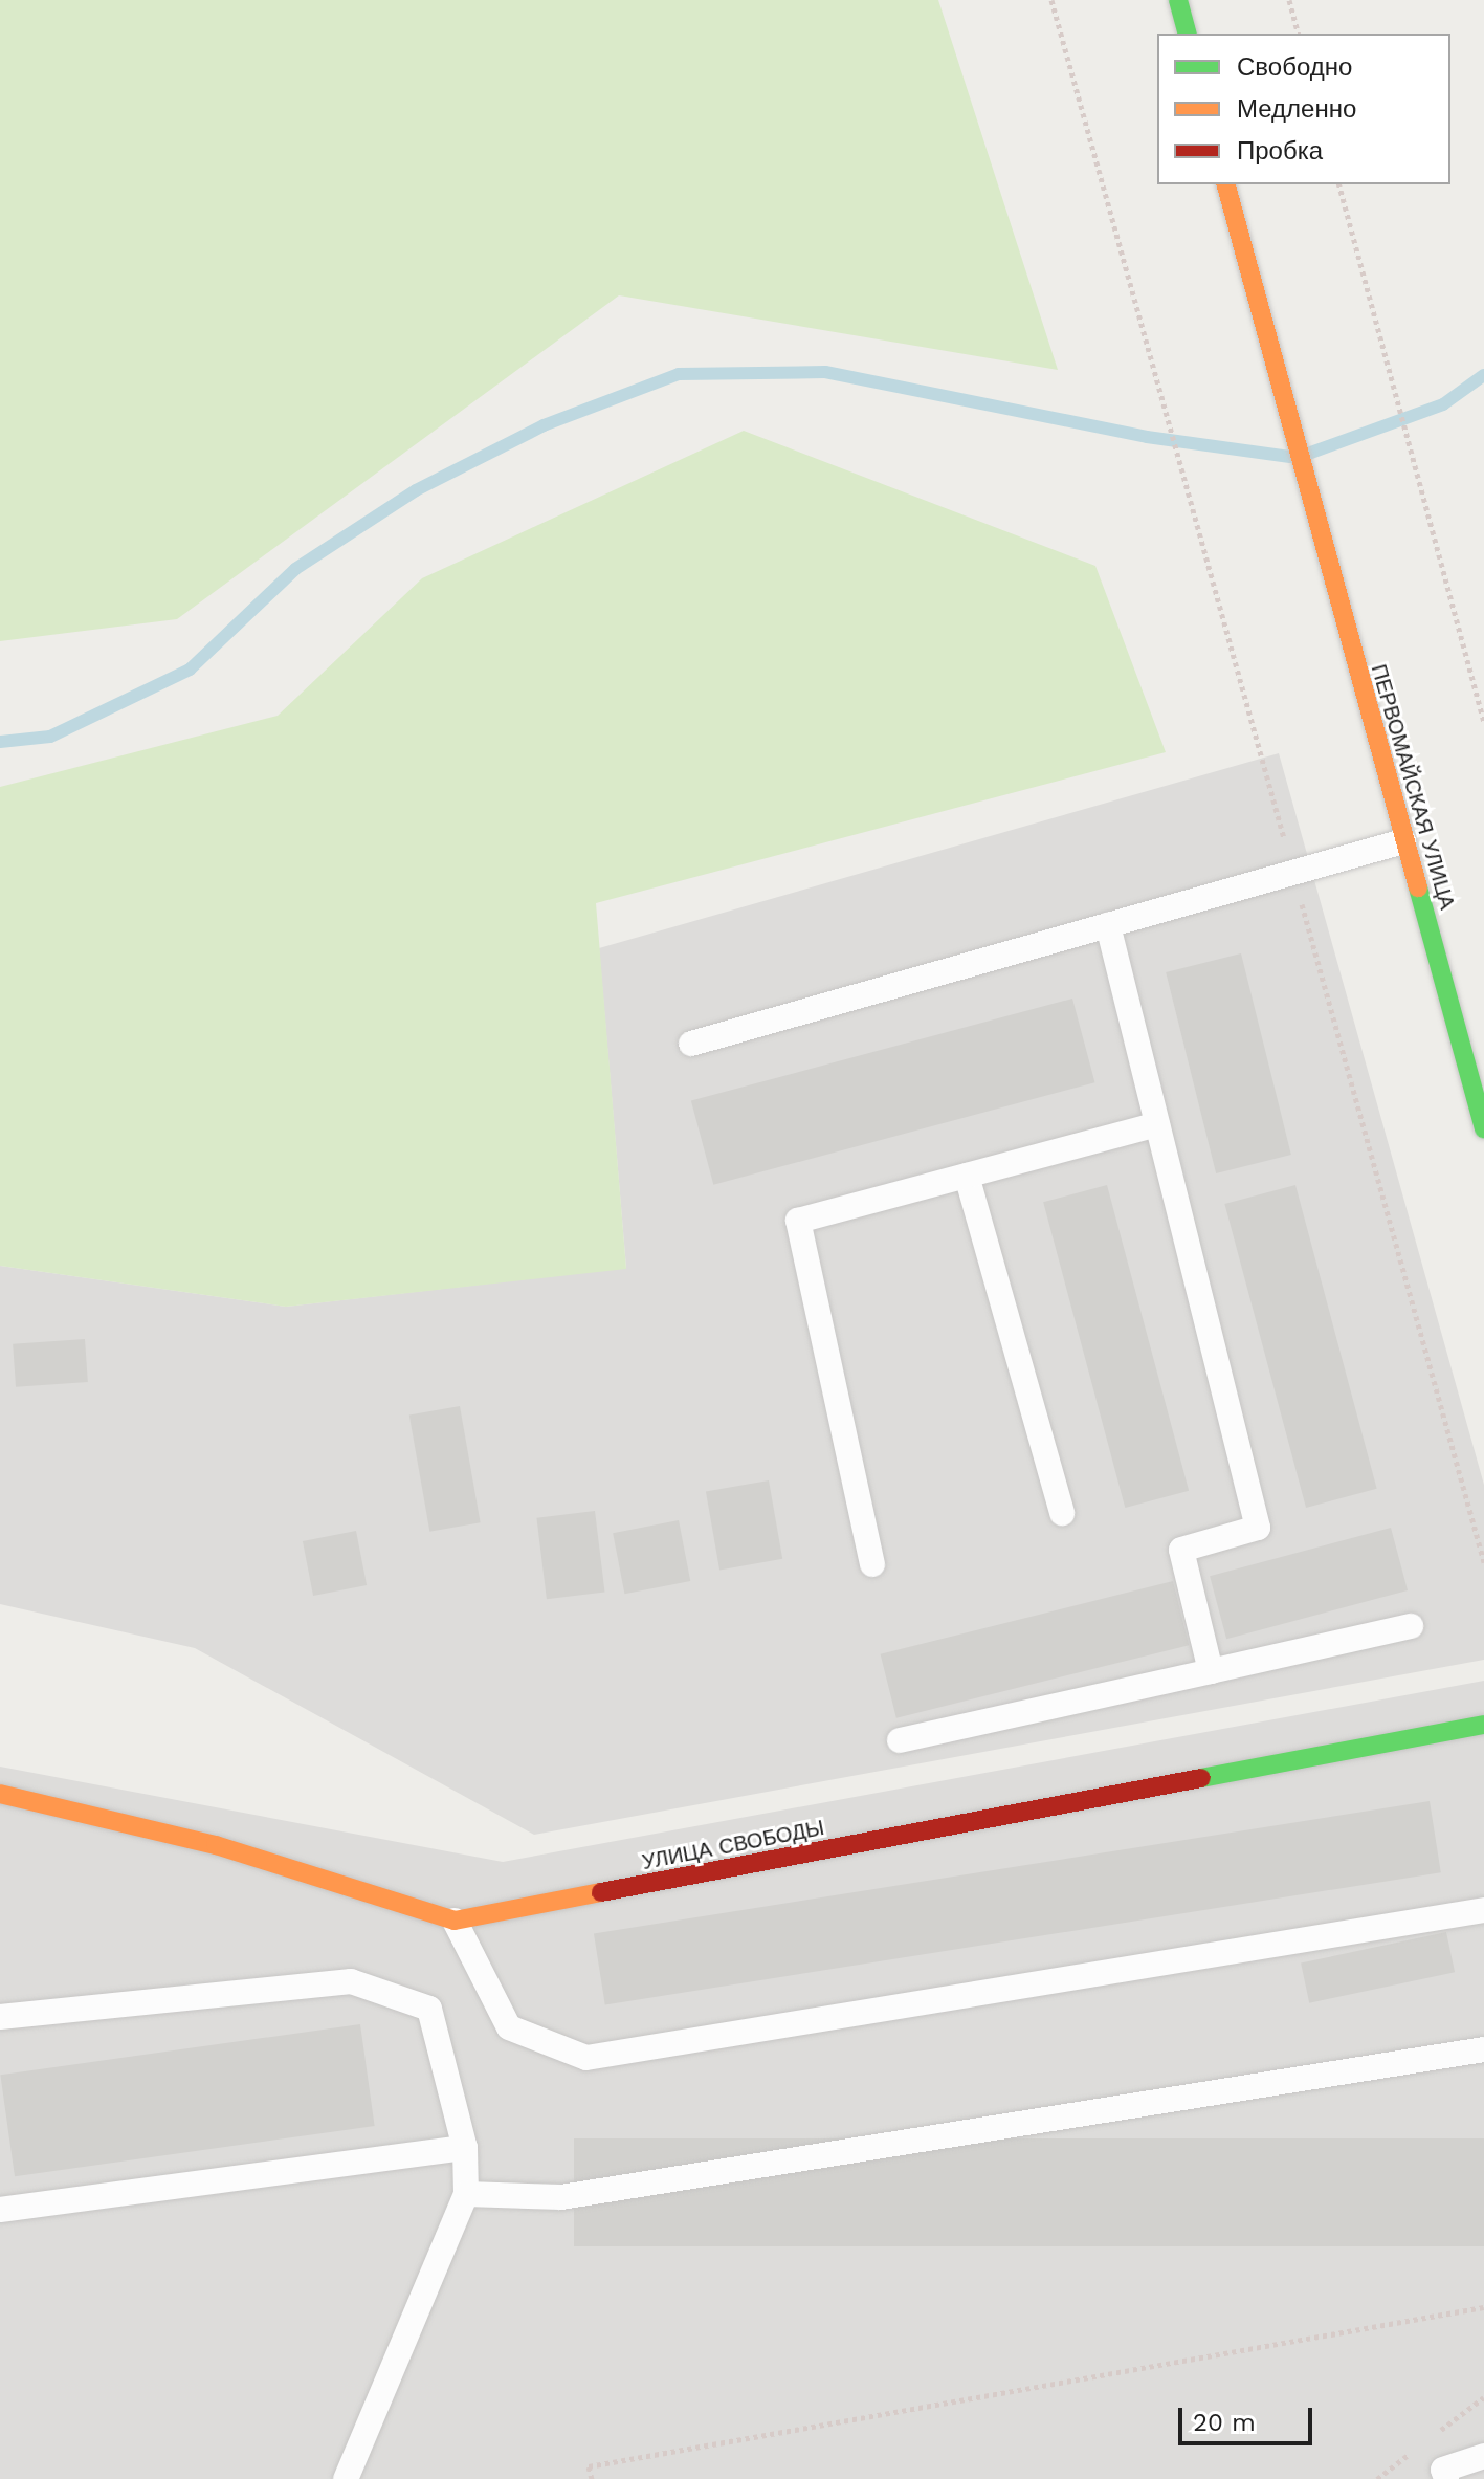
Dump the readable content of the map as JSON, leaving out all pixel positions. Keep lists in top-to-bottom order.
{
  "streets": {
    "street": ["ПЕРВОМАЙСКАЯ УЛИЦА", "УЛИЦА СВОБОДЫ"]
  },
  "legend": ["Свободно", "Медленно", "Пробка"],
  "scale_bar": "20 m"
}
